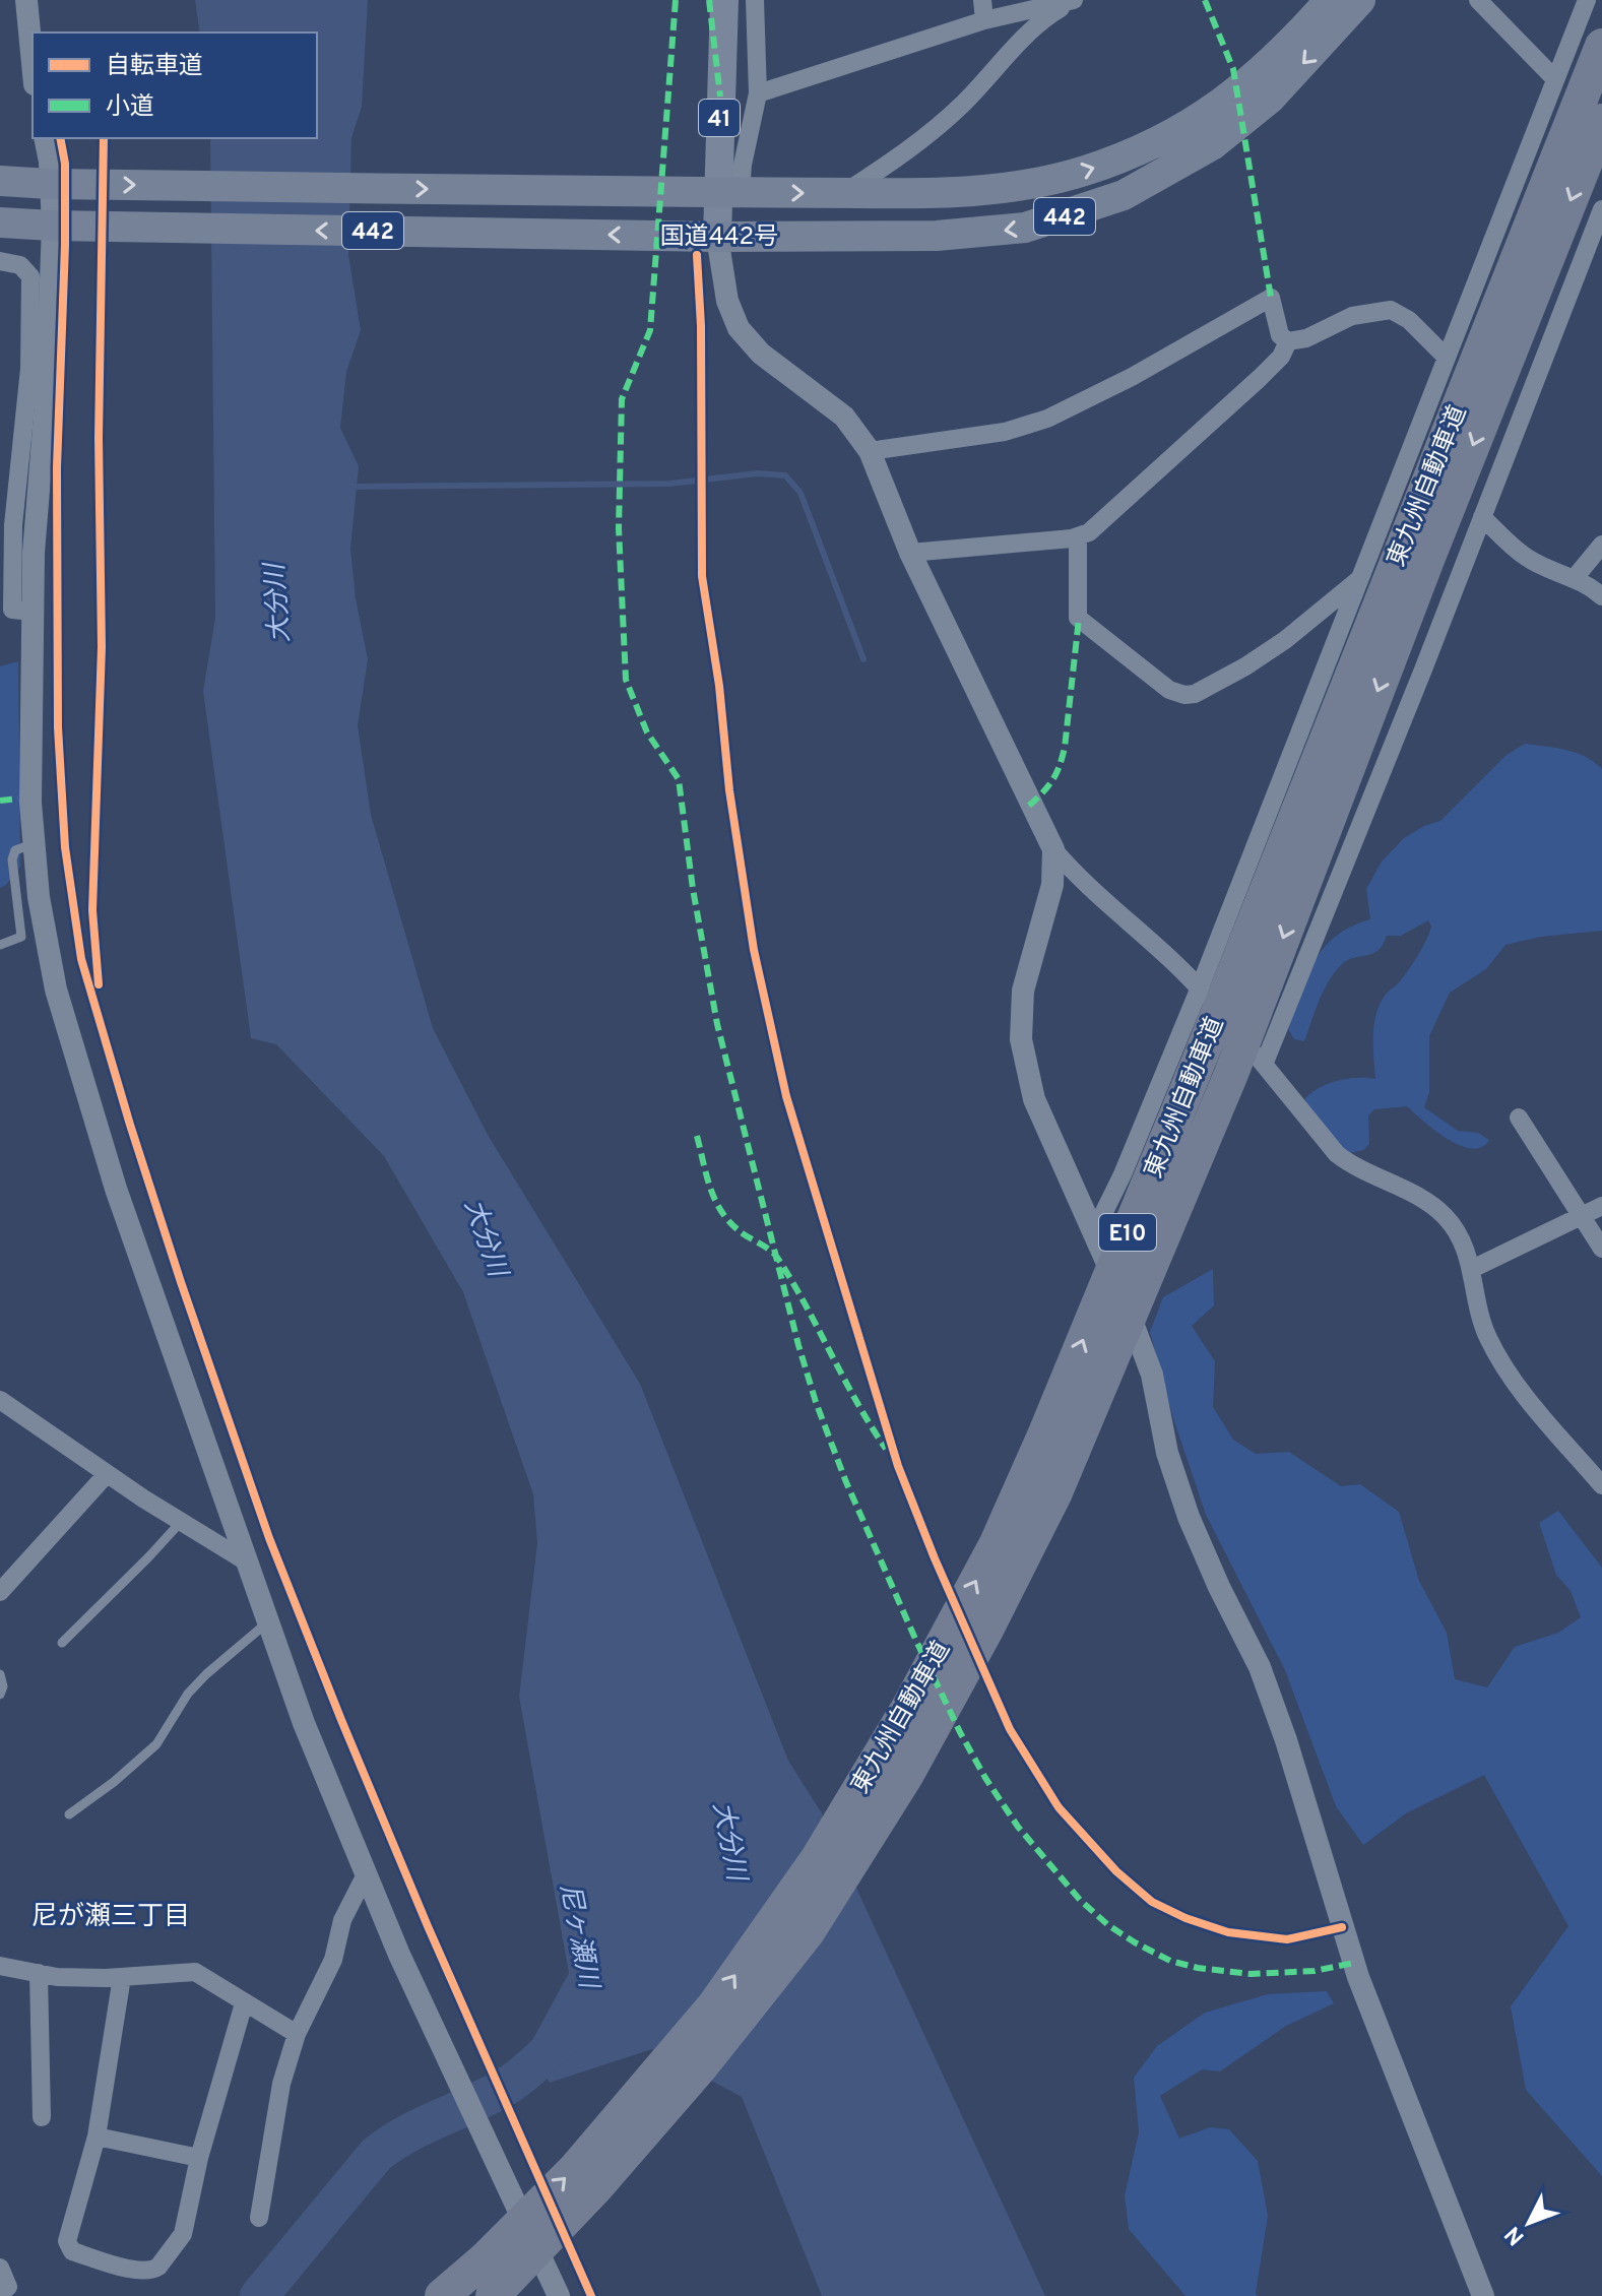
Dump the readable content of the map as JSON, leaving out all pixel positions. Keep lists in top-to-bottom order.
{
  "streets": {
    "highway": [
      "442",
      "国道442号",
      "東九州自動車道",
      "E10"
    ],
    "main road": ["41"]
  },
  "crossings": [
    ["41", "国道442号"]
  ],
  "districts": ["尼が瀬三丁目"],
  "water": ["大分川", "尼ヶ瀬川"],
  "legend": ["自転車道", "小道"],
  "north": "bottom left"
}
